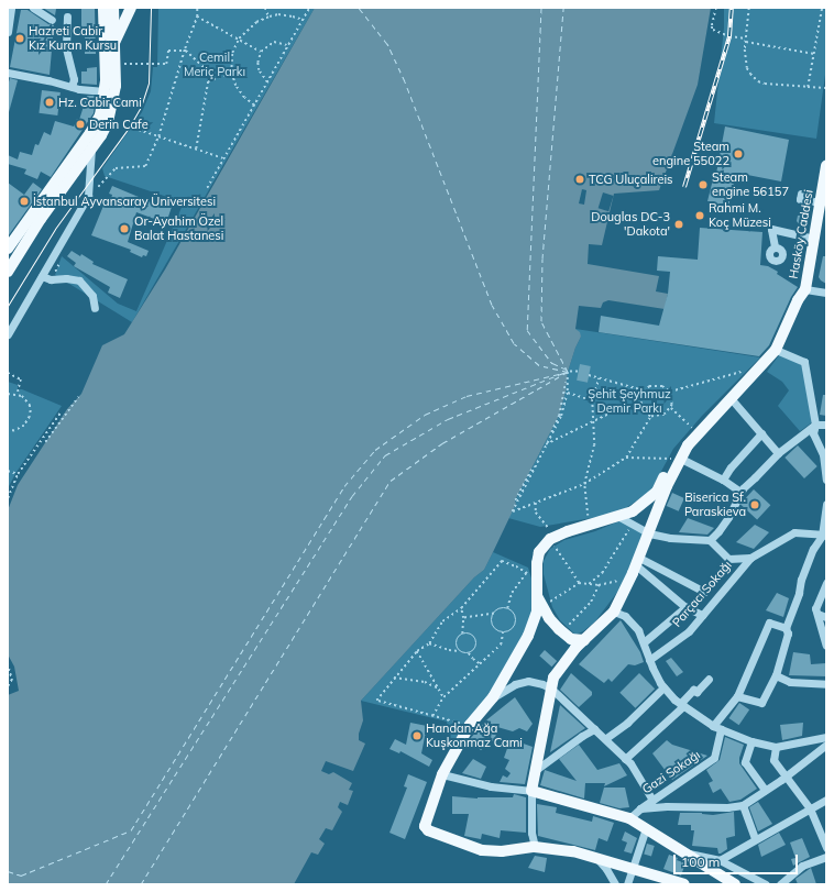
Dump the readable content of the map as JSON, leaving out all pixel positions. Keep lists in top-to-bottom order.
{
  "streets": {
    "main road": ["Hasköy Caddesi"],
    "street": ["Parçacı Sokağı", "Gazi Sokağı"]
  },
  "parks": ["Cemil Meriç Parkı", "Şehit Şeyhmuz Demir Parkı"],
  "places": [
    "Hazreti Cabir Kız Kuran Kursu",
    "Hz. Cabir Cami",
    "Derin Cafe",
    "Steam engine 55022",
    "TCG Uluçalireis",
    "Steam engine 56157",
    "İstanbul Ayvansaray Üniversitesi",
    "Rahmi M. Koç Müzesi",
    "Douglas DC-3 'Dakota'",
    "Or-Ayahim Özel Balat Hastanesi",
    "Biserica Sf. Paraskieva",
    "Handan Ağa Kuşkonmaz Cami"
  ],
  "scale_bar": "100 m"
}
